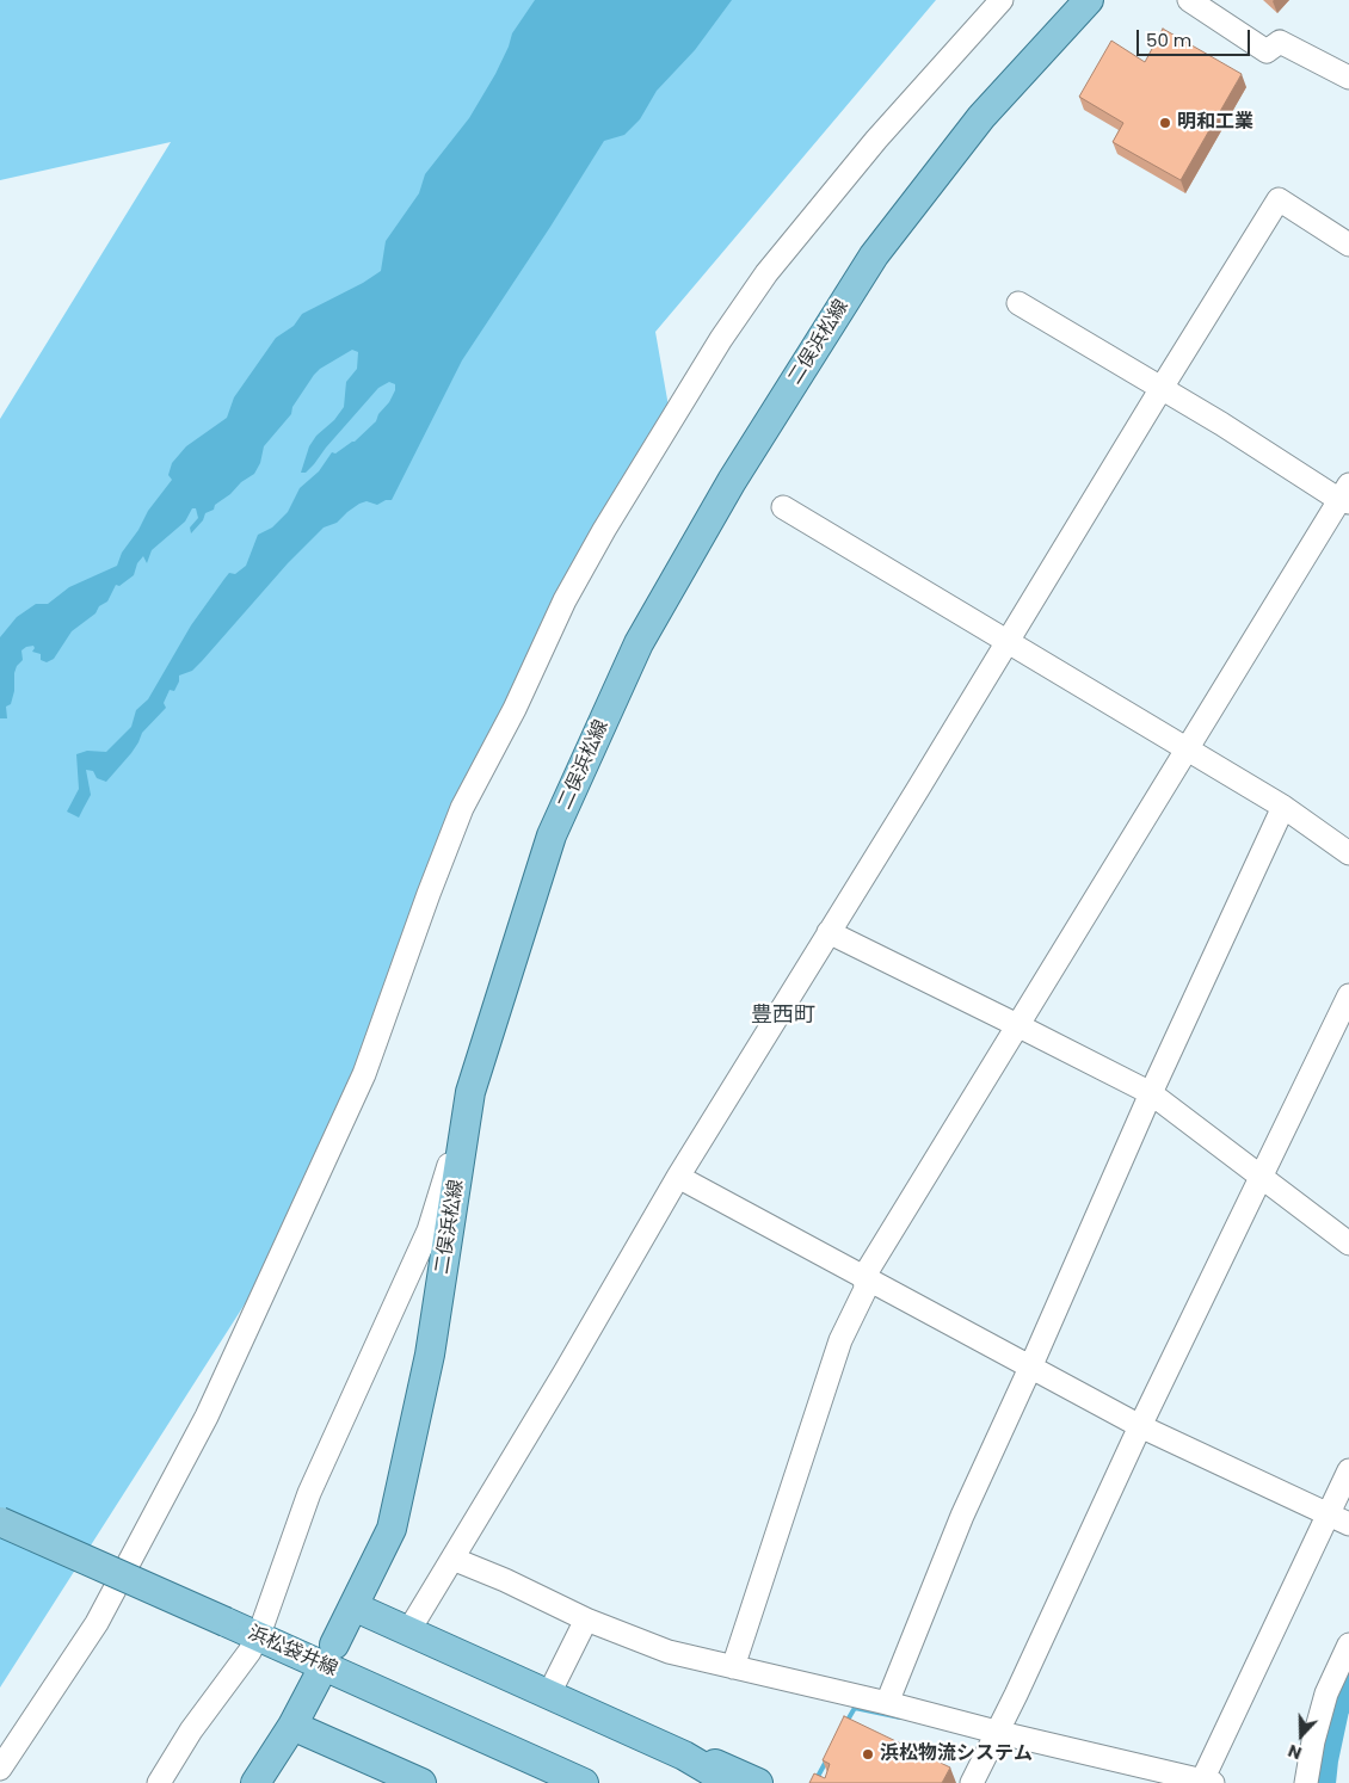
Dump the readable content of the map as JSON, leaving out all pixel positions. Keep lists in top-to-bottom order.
{
  "streets": {
    "main road": ["二俣浜松線", "浜松袋井線"]
  },
  "districts": ["豊西町"],
  "places": ["明和工業", "浜松物流システム"],
  "scale_bar": "50 m",
  "north": "bottom"
}
